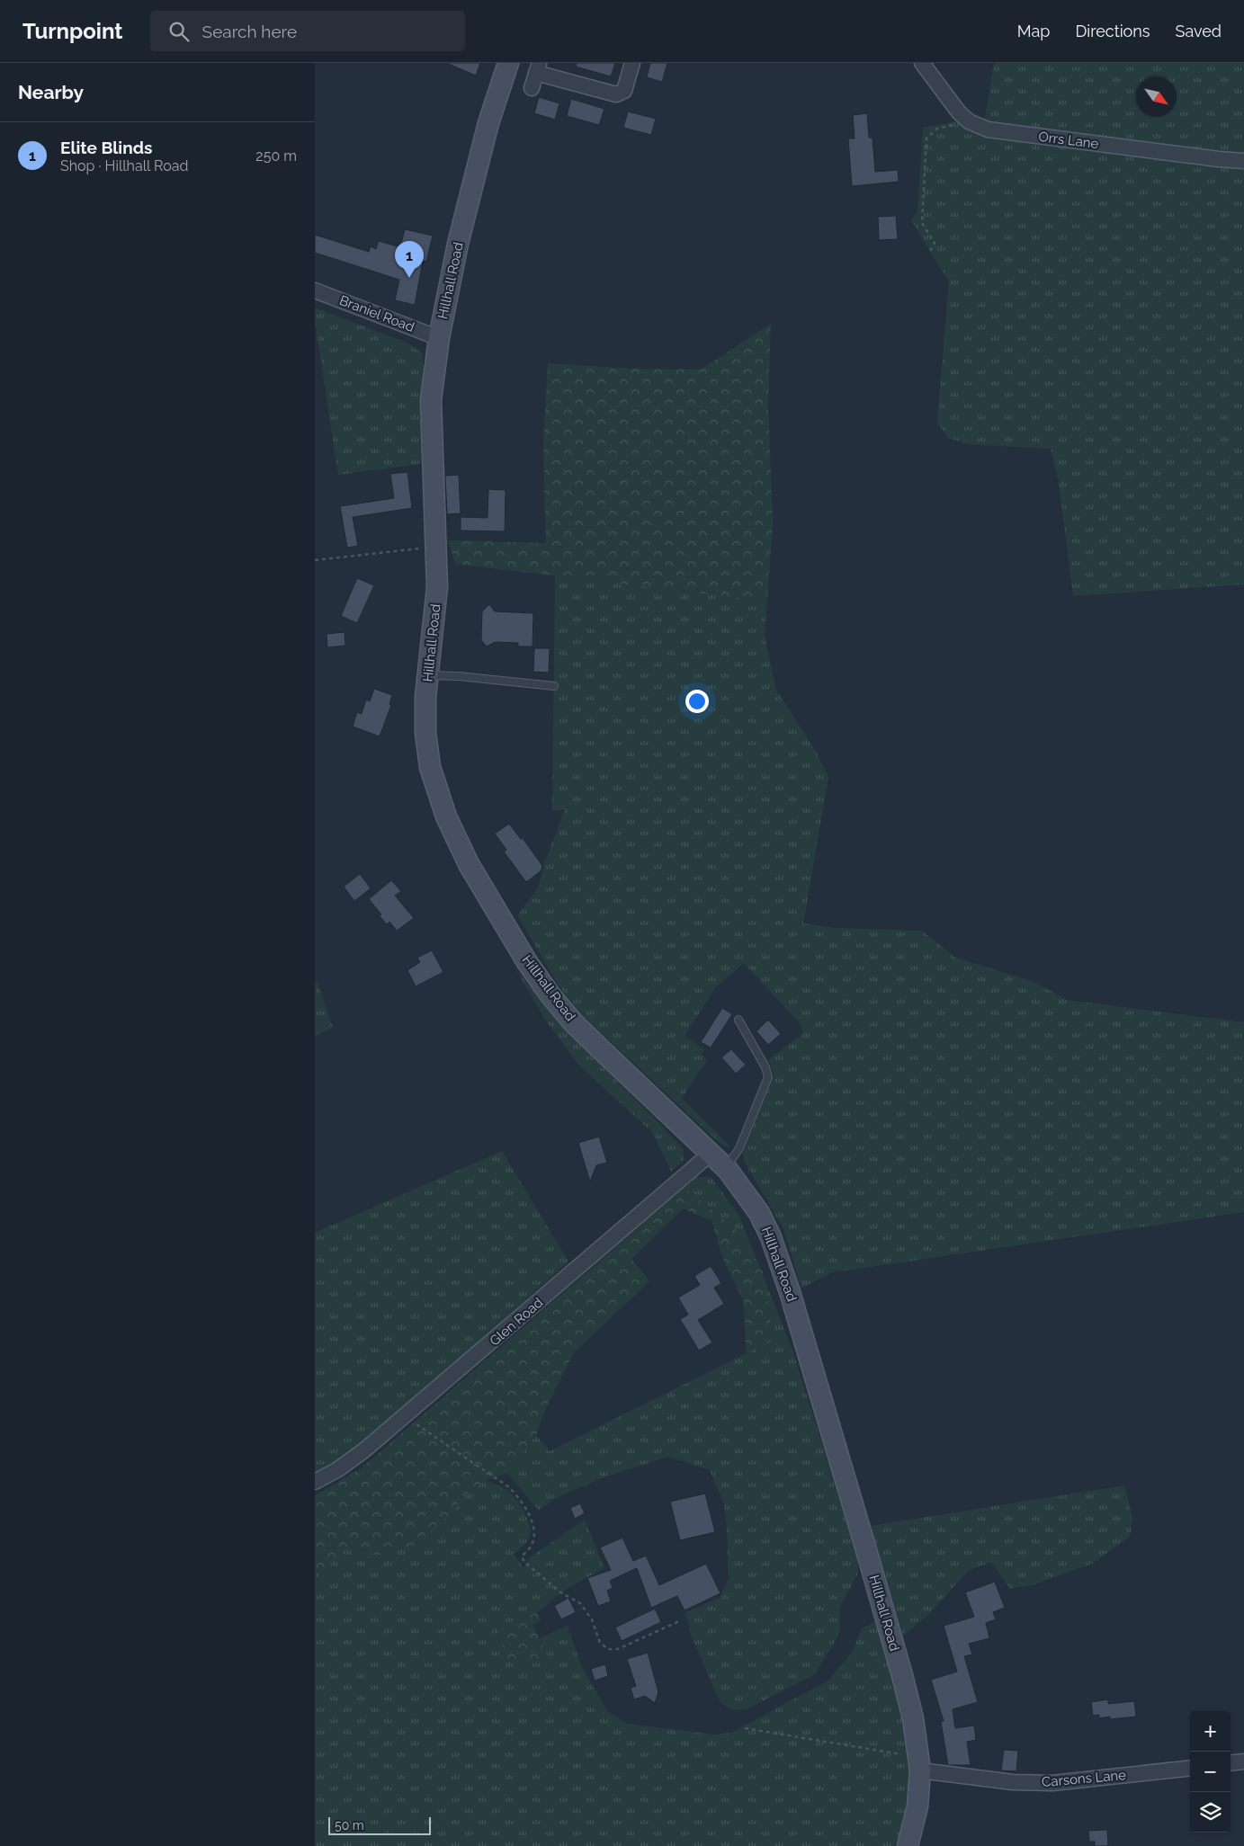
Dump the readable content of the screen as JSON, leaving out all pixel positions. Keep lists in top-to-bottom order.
{
  "streets": {
    "main road": ["Hillhall Road"],
    "street": [
      "Orrs Lane",
      "Braniel Road",
      "Glen Road",
      "Carsons Lane"
    ]
  },
  "crossings": [
    ["Hillhall Road", "Braniel Road"],
    ["Hillhall Road", "Glen Road"],
    ["Hillhall Road", "Carsons Lane"]
  ],
  "scale_bar": "50 m",
  "north": "bottom right",
  "page": {
    "header": "Turnpoint",
    "search": "Search here",
    "nav": ["Map", "Directions", "Saved"],
    "heading": "Nearby",
    "list": [
      {
        "mark": "1",
        "name": "Elite Blinds",
        "note": "Shop · Hillhall Road",
        "value": "250 m"
      }
    ],
    "pins": "1",
    "map_buttons": ["+", "−"],
    "scale": "50 m"
  }
}
